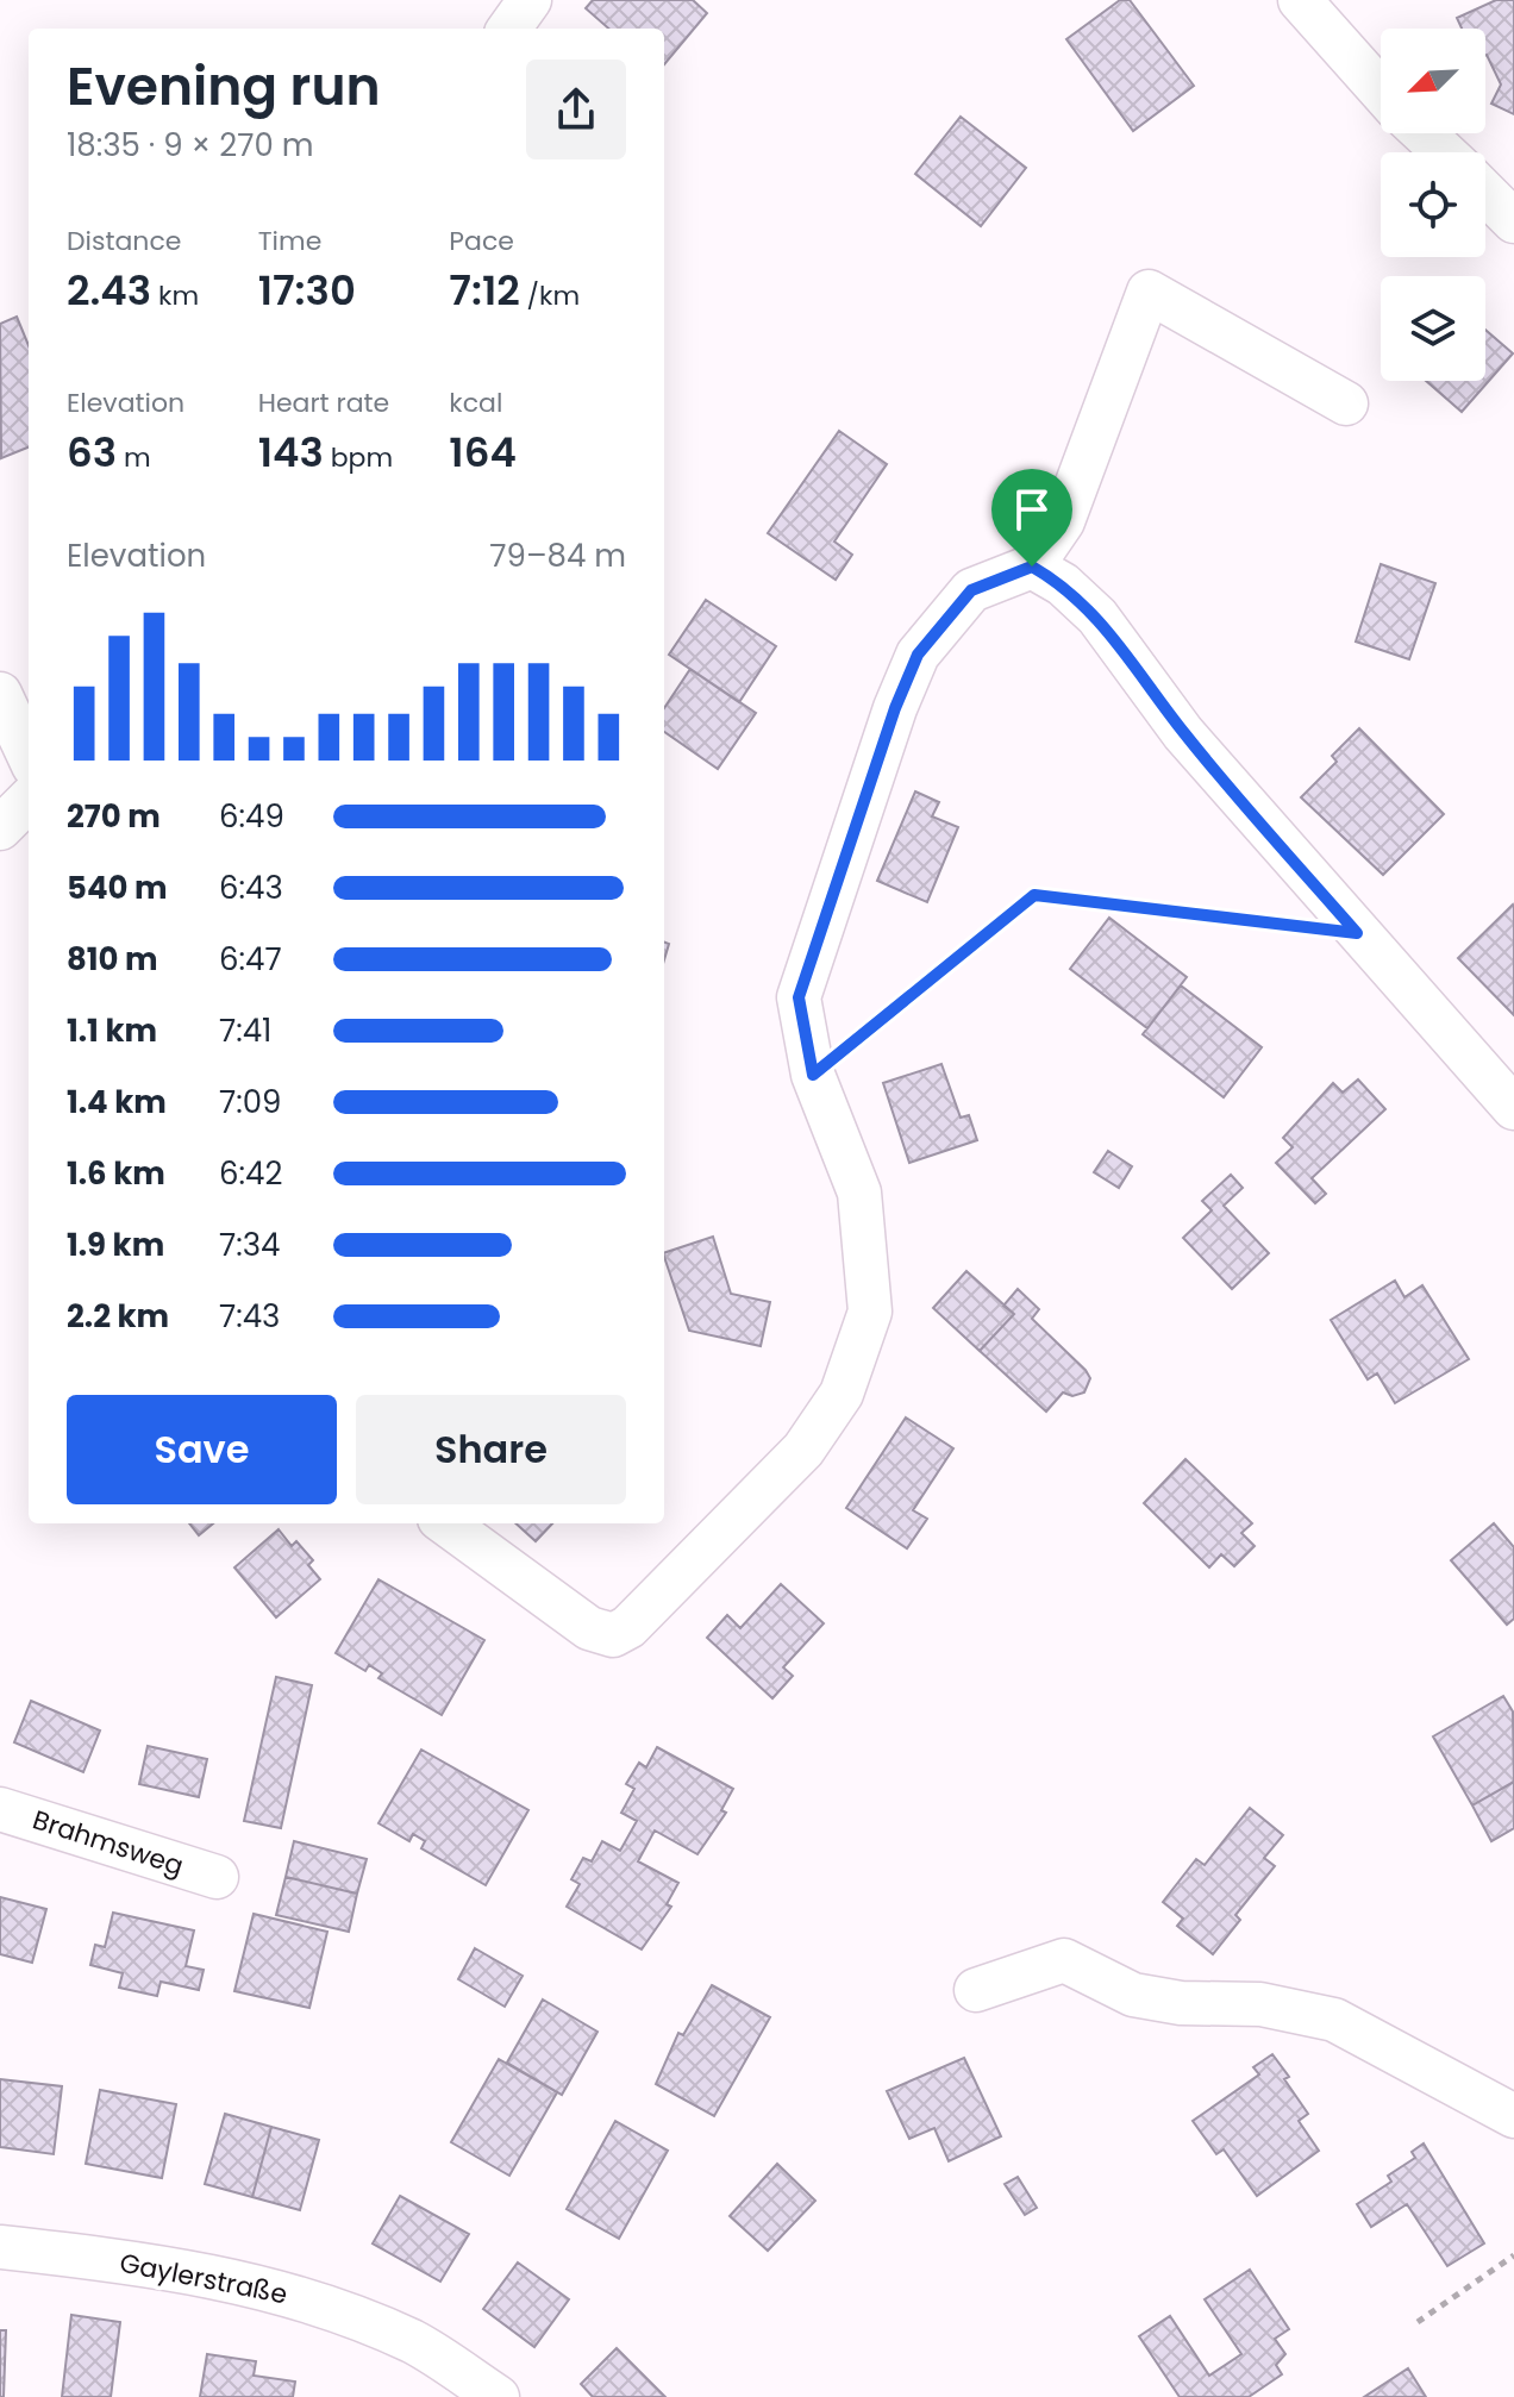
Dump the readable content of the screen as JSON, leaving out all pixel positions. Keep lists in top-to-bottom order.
{
  "streets": {
    "street": ["Brahmsweg", "Gaylerstraße"]
  },
  "north": "bottom left",
  "page": {
    "heading": ["Evening run", "18:35 · 9 × 270 m"],
    "stats": [
      ["Distance", "2.43 km"],
      ["Time", "17:30"],
      ["Pace", "7:12 /km"],
      ["Elevation", "63 m"],
      ["Heart rate", "143 bpm"],
      ["kcal", "164"]
    ],
    "chart": ["Elevation", "79–84 m"],
    "list": [
      {
        "name": "270 m",
        "note": "6:49"
      },
      {
        "name": "540 m",
        "note": "6:43"
      },
      {
        "name": "810 m",
        "note": "6:47"
      },
      {
        "name": "1.1 km",
        "note": "7:41"
      },
      {
        "name": "1.4 km",
        "note": "7:09"
      },
      {
        "name": "1.6 km",
        "note": "6:42"
      },
      {
        "name": "1.9 km",
        "note": "7:34"
      },
      {
        "name": "2.2 km",
        "note": "7:43"
      }
    ],
    "buttons": ["Save", "Share"]
  }
}
